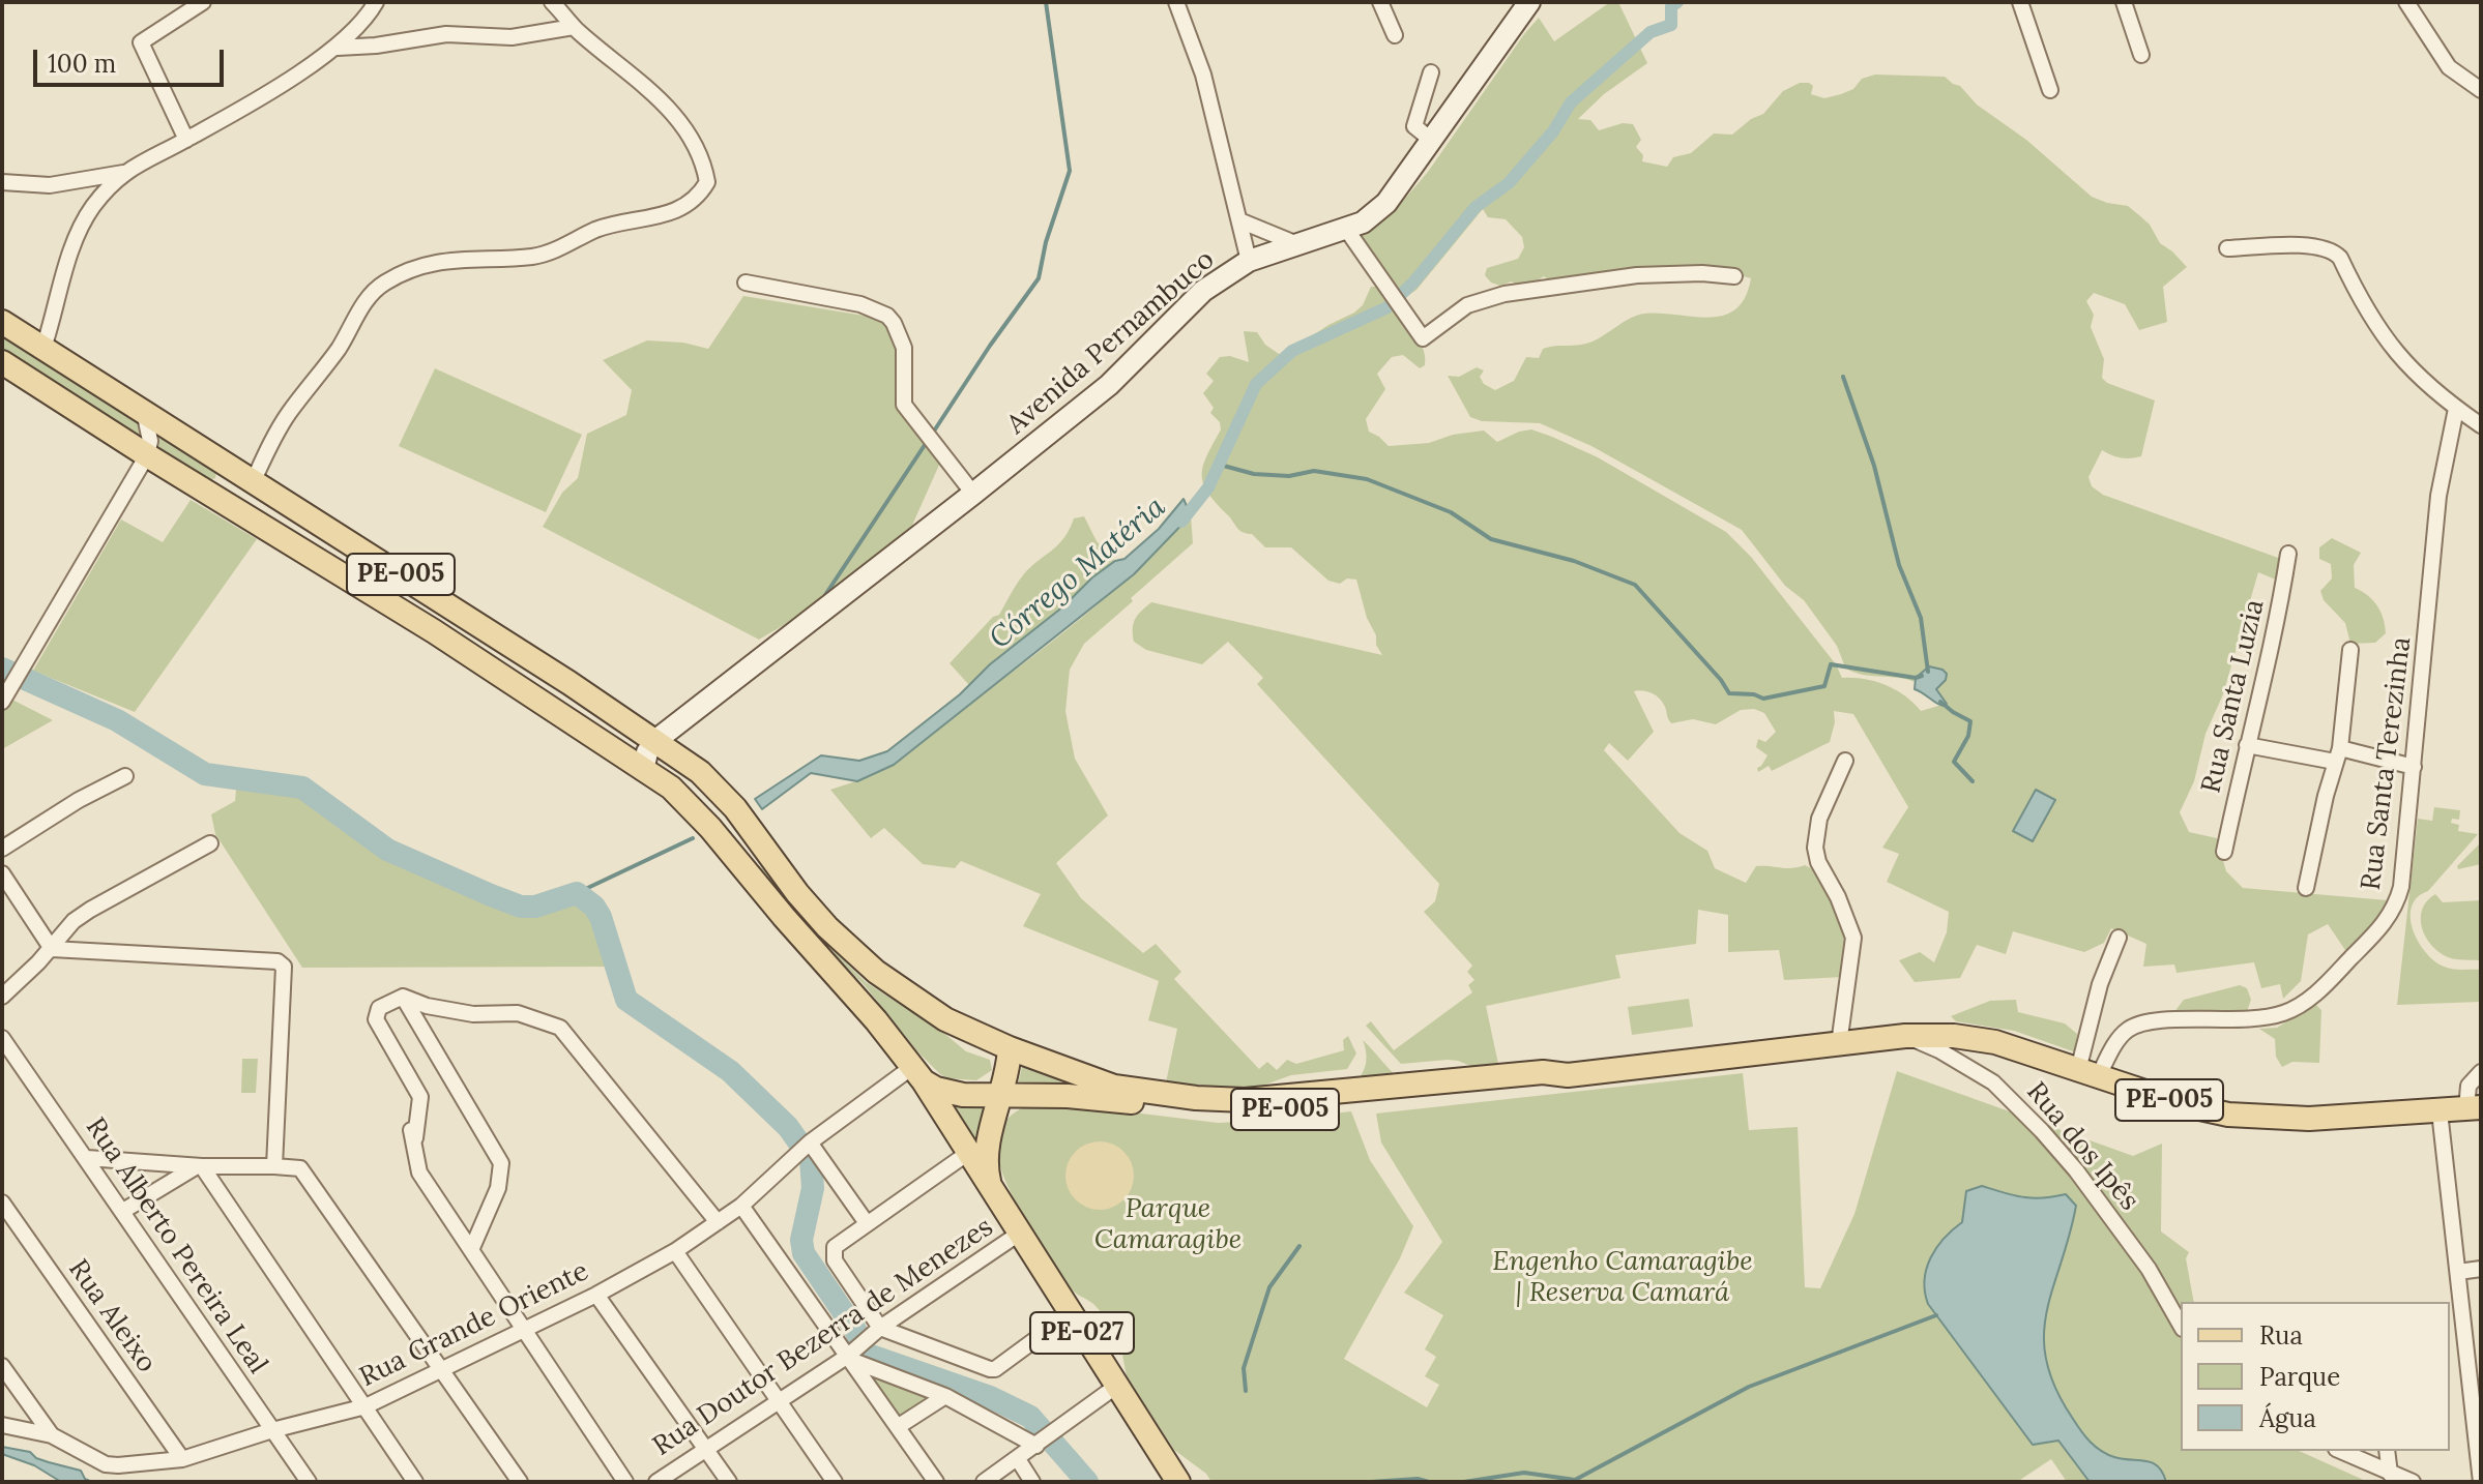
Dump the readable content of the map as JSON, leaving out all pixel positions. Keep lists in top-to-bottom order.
{
  "streets": {
    "main road": ["PE-005", "PE-027"],
    "street": [
      "Avenida Pernambuco",
      "Rua Santa Luzia",
      "Rua Santa Terezinha",
      "Rua dos Ipês",
      "Rua Alberto Pereira Leal",
      "Rua Aleixo",
      "Rua Grande Oriente",
      "Rua Doutor Bezerra de Menezes"
    ]
  },
  "crossings": [
    ["Avenida Pernambuco", "PE-005"],
    ["PE-005", "Rua Santa Terezinha"],
    ["PE-005", "Rua dos Ipês"],
    ["PE-005", "Rua Grande Oriente"],
    ["PE-005", "PE-027"],
    ["Rua Alberto Pereira Leal", "Rua Grande Oriente"],
    ["Rua Aleixo", "Rua Grande Oriente"],
    ["Rua Grande Oriente", "PE-027"],
    ["PE-027", "Rua Doutor Bezerra de Menezes"]
  ],
  "water": ["Córrego Matéria"],
  "parks": ["Parque Camaragibe", "Engenho Camaragibe | Reserva Camará"],
  "legend": ["Rua", "Parque", "Água"],
  "scale_bar": "100 m"
}
